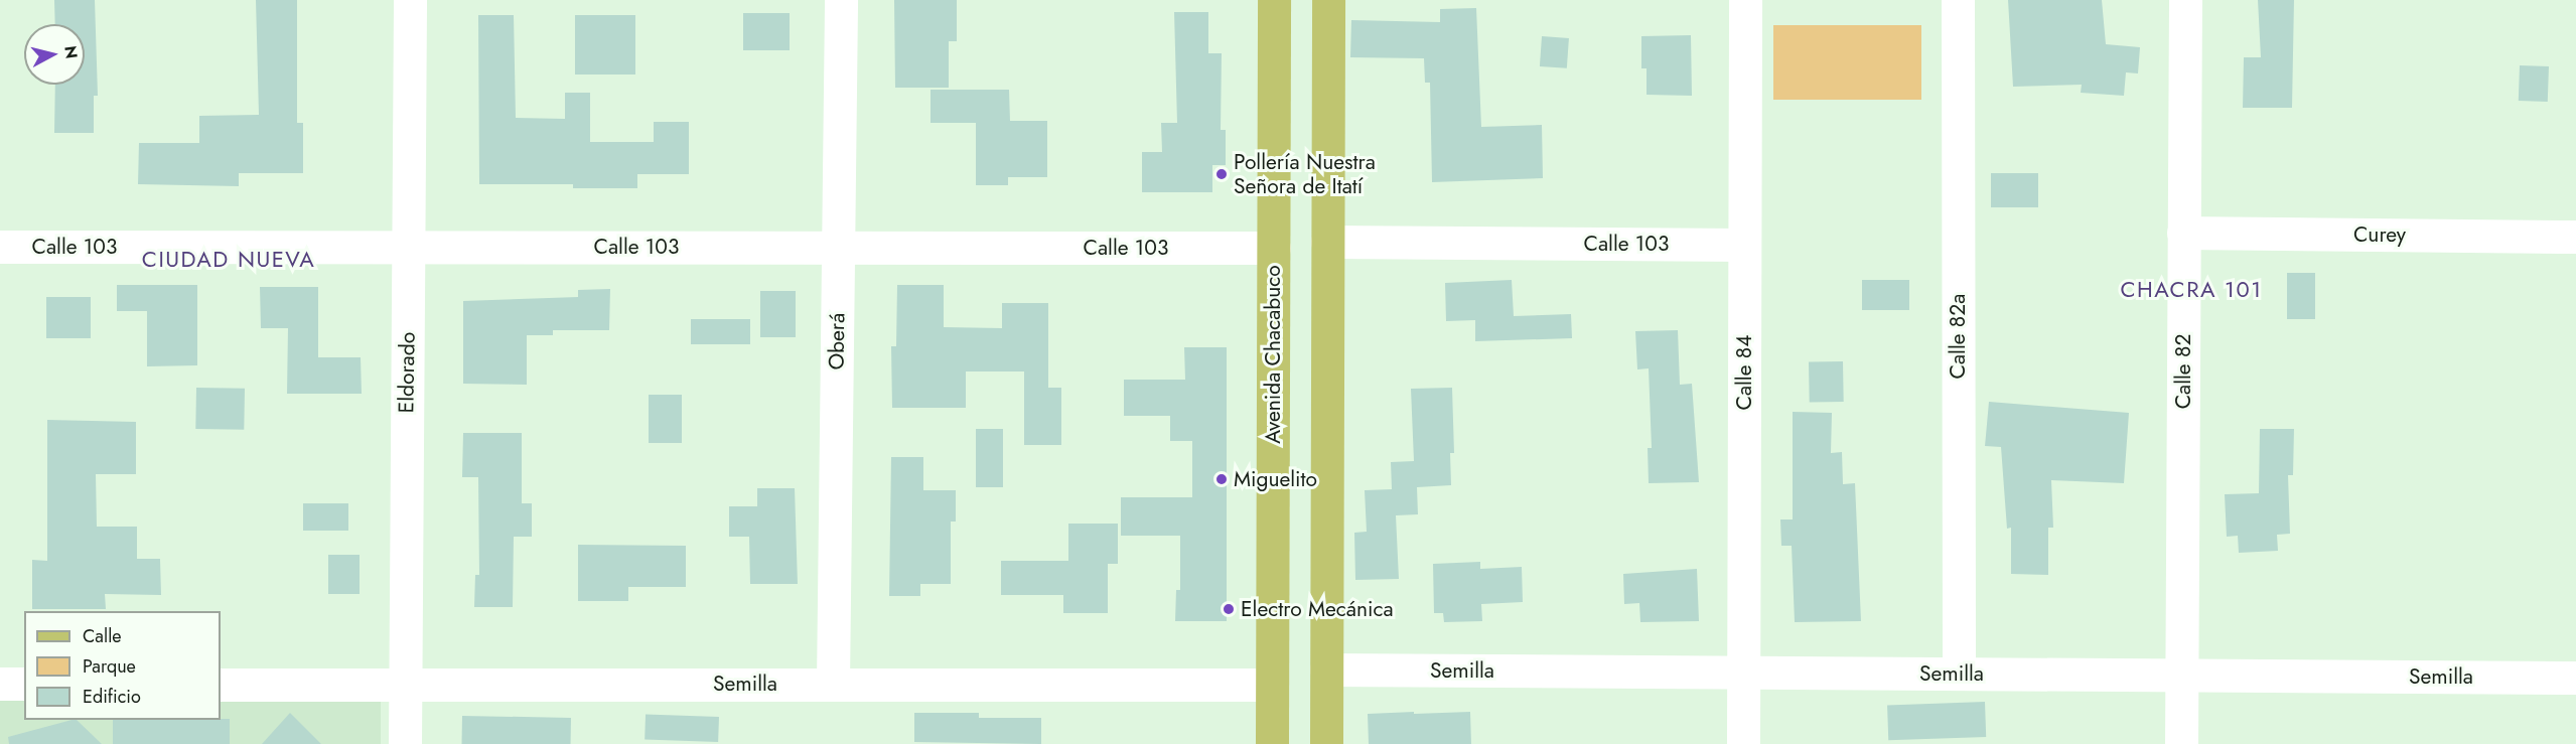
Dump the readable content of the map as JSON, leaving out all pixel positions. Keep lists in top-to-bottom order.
{
  "streets": {
    "main road": ["Avenida Chacabuco"],
    "street": [
      "Curey",
      "Calle 103",
      "Calle 82a",
      "Oberá",
      "Calle 82",
      "Eldorado",
      "Calle 84",
      "Semilla"
    ]
  },
  "crossings": [
    ["Curey", "Calle 82"],
    ["Calle 103", "Oberá"],
    ["Calle 103", "Avenida Chacabuco"],
    ["Calle 103", "Eldorado"],
    ["Calle 103", "Calle 84"],
    ["Calle 82a", "Semilla"],
    ["Oberá", "Semilla"],
    ["Avenida Chacabuco", "Semilla"],
    ["Calle 82", "Semilla"],
    ["Eldorado", "Semilla"],
    ["Calle 84", "Semilla"]
  ],
  "districts": ["CIUDAD NUEVA", "CHACRA 101"],
  "places": ["Pollería Nuestra Señora de Itatí", "Miguelito", "Electro Mecánica"],
  "legend": ["Calle", "Parque", "Edificio"],
  "north": "right"
}
